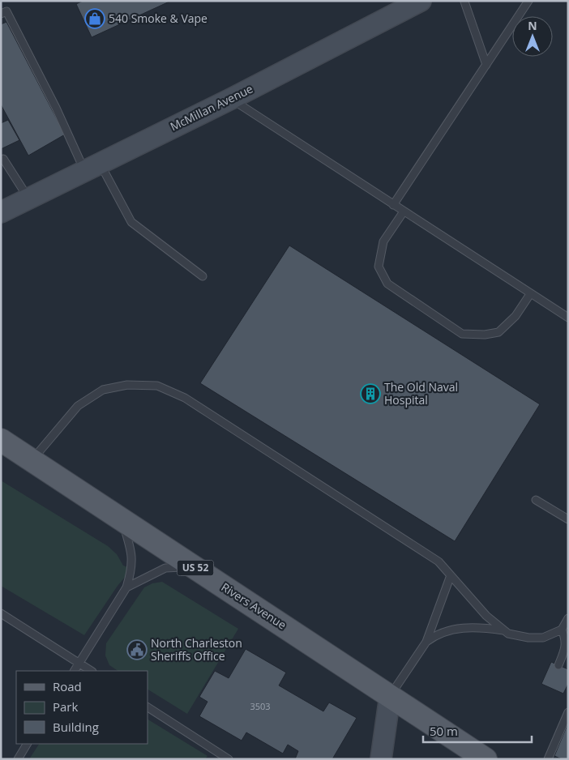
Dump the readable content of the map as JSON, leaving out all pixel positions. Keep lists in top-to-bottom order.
{
  "streets": {
    "main road": ["US 52", "Rivers Avenue"],
    "street": ["McMillan Avenue"]
  },
  "places": {
    "shop": ["540 Smoke & Vape"],
    "building": ["The Old Naval Hospital"],
    "public building": ["North Charleston Sheriffs Office"]
  },
  "house_numbers": ["3503"],
  "legend": ["Road", "Park", "Building"],
  "scale_bar": "50 m",
  "north": "top"
}
